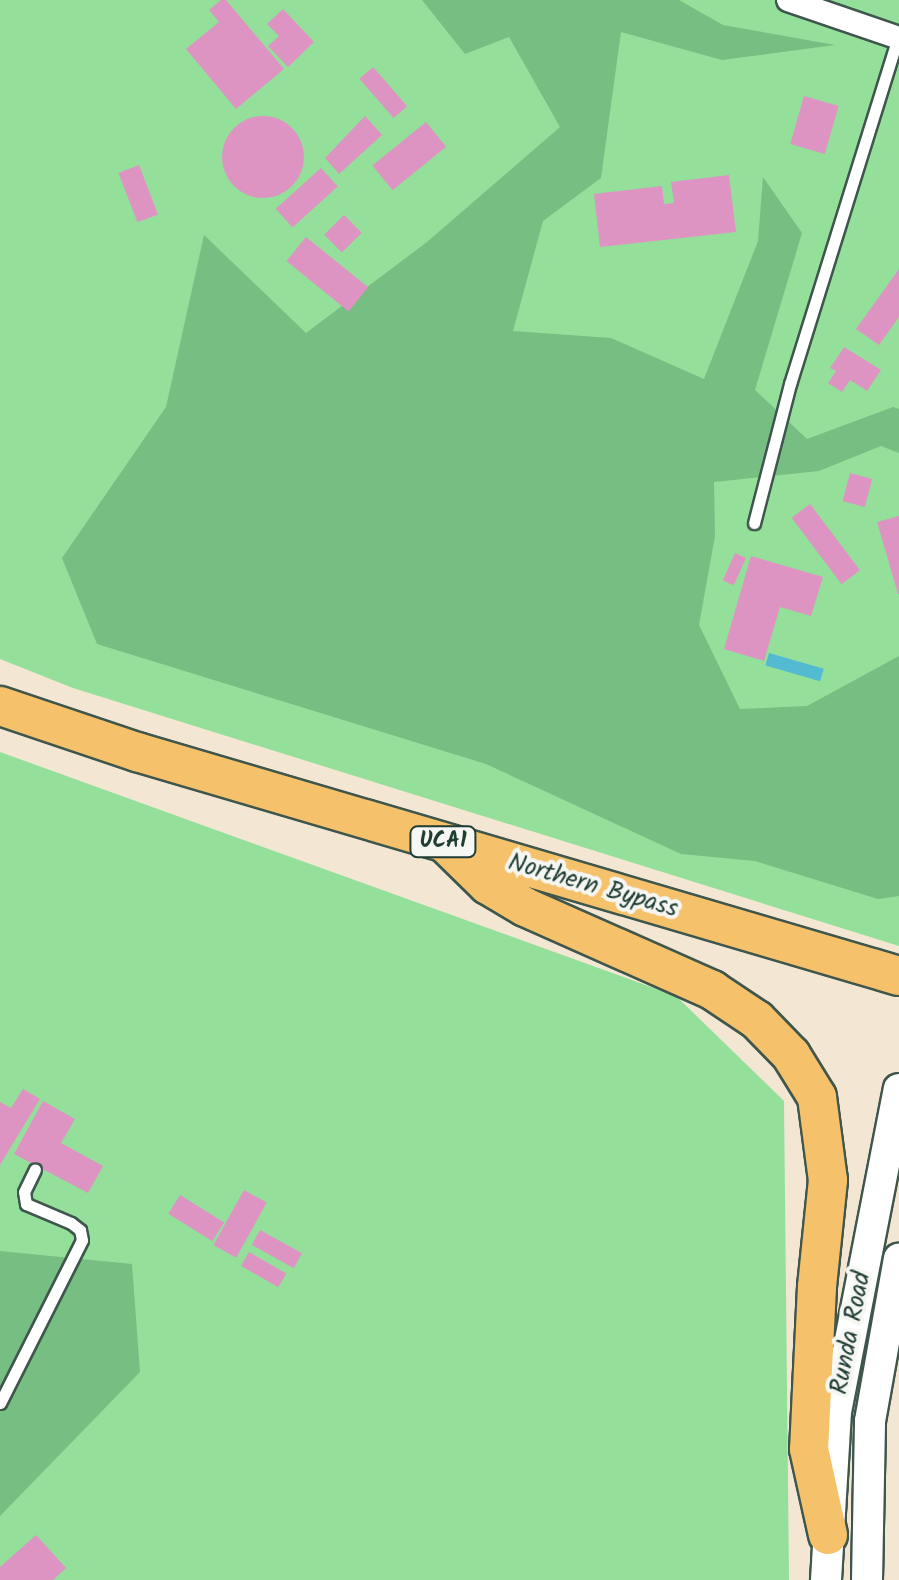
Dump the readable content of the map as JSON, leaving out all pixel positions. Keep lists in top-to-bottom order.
{
  "streets": {
    "main road": ["UCA1", "Northern Bypass"],
    "street": ["Runda Road"]
  }
}
